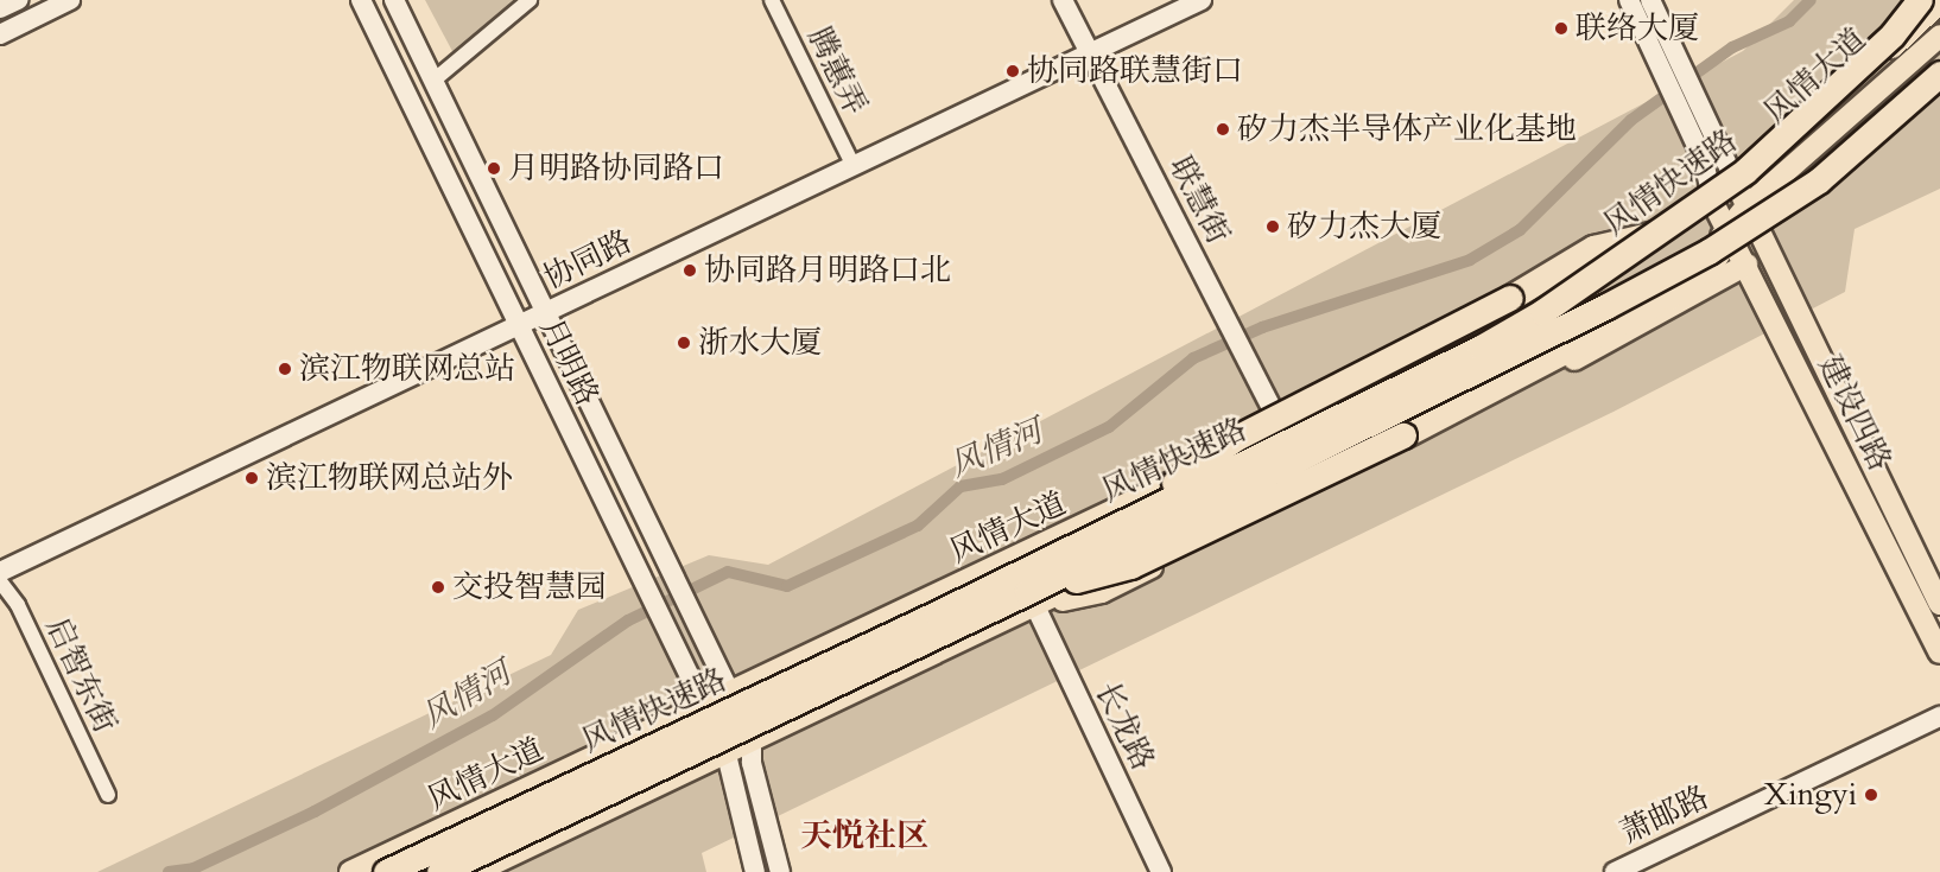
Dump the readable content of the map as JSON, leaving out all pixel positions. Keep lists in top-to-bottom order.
{
  "streets": {
    "highway": ["风情快速路"],
    "main road": ["风情大道", "建设四路"],
    "street": [
      "腾蕙弄",
      "联慧街",
      "协同路",
      "月明路",
      "启智东街",
      "长龙路",
      "萧邮路"
    ]
  },
  "crossings": [
    ["腾蕙弄", "协同路"],
    ["风情大道", "风情快速路"],
    ["风情大道", "联慧街"],
    ["风情大道", "月明路"],
    ["风情大道", "建设四路"],
    ["风情大道", "长龙路"],
    ["风情快速路", "长龙路"],
    ["联慧街", "协同路"],
    ["协同路", "月明路"]
  ],
  "districts": ["天悦社区"],
  "water": ["风情河"],
  "places": [
    "联络大厦",
    "协同路联慧街口",
    "矽力杰半导体产业化基地",
    "月明路协同路口",
    "矽力杰大厦",
    "协同路月明路口北",
    "浙水大厦",
    "滨江物联网总站",
    "滨江物联网总站外",
    "交投智慧园",
    "Xingyi"
  ]
}
